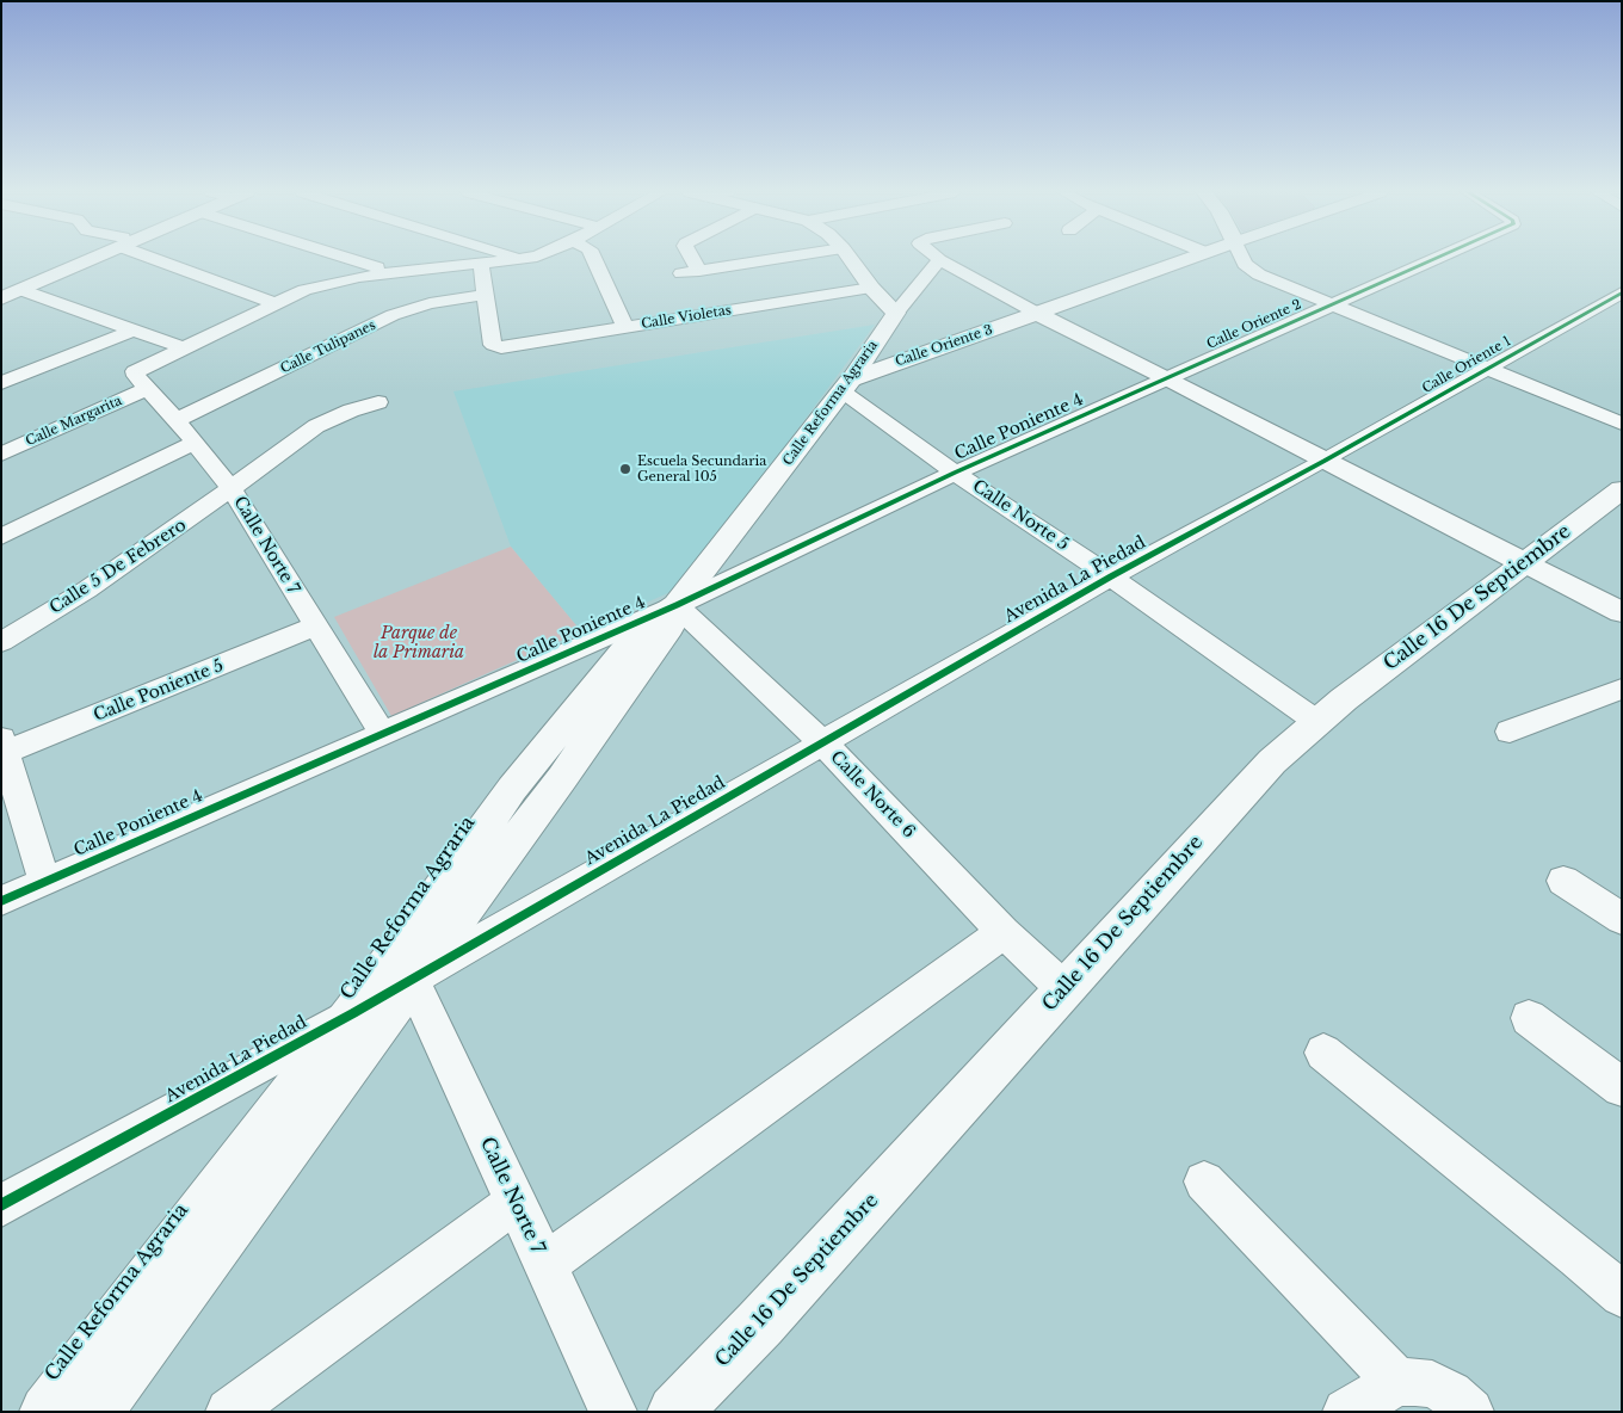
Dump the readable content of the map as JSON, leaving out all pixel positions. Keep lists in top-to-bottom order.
{
  "streets": {
    "main road": ["Calle Oriente 3", "Calle Reforma Agraria", "Calle 16 De Septiembre"],
    "street": [
      "Calle Violetas",
      "Calle Oriente 2",
      "Calle Tulipanes",
      "Calle Oriente 1",
      "Calle Margarita",
      "Calle Poniente 4",
      "Calle Norte 5",
      "Calle Norte 7",
      "Calle 5 De Febrero",
      "Avenida La Piedad",
      "Calle Poniente 5",
      "Calle Norte 6"
    ]
  },
  "crossings": [
    ["Calle Violetas", "Calle Tulipanes"],
    ["Calle Oriente 2", "Calle Poniente 4"],
    ["Calle Oriente 3", "Calle Reforma Agraria"],
    ["Calle Oriente 3", "Calle Norte 5"],
    ["Calle Tulipanes", "Calle Norte 7"],
    ["Calle Oriente 1", "Avenida La Piedad"],
    ["Calle Reforma Agraria", "Calle Poniente 4"],
    ["Calle Reforma Agraria", "Calle Norte 5"],
    ["Calle Reforma Agraria", "Calle Norte 7"],
    ["Calle Reforma Agraria", "Avenida La Piedad"],
    ["Calle Reforma Agraria", "Calle Norte 6"],
    ["Calle Margarita", "Calle Norte 7"],
    ["Calle Poniente 4", "Calle Norte 5"],
    ["Calle Poniente 4", "Calle Norte 7"],
    ["Calle Poniente 4", "Calle Norte 6"],
    ["Calle Norte 5", "Avenida La Piedad"],
    ["Calle Norte 5", "Calle 16 De Septiembre"],
    ["Calle Norte 7", "Calle 5 De Febrero"],
    ["Calle Norte 7", "Avenida La Piedad"],
    ["Calle Norte 7", "Calle Poniente 5"],
    ["Avenida La Piedad", "Calle Norte 6"],
    ["Calle 16 De Septiembre", "Calle Norte 6"]
  ],
  "parks": ["Parque de la Primaria"],
  "places": ["Escuela Secundaria General 105"]
}
